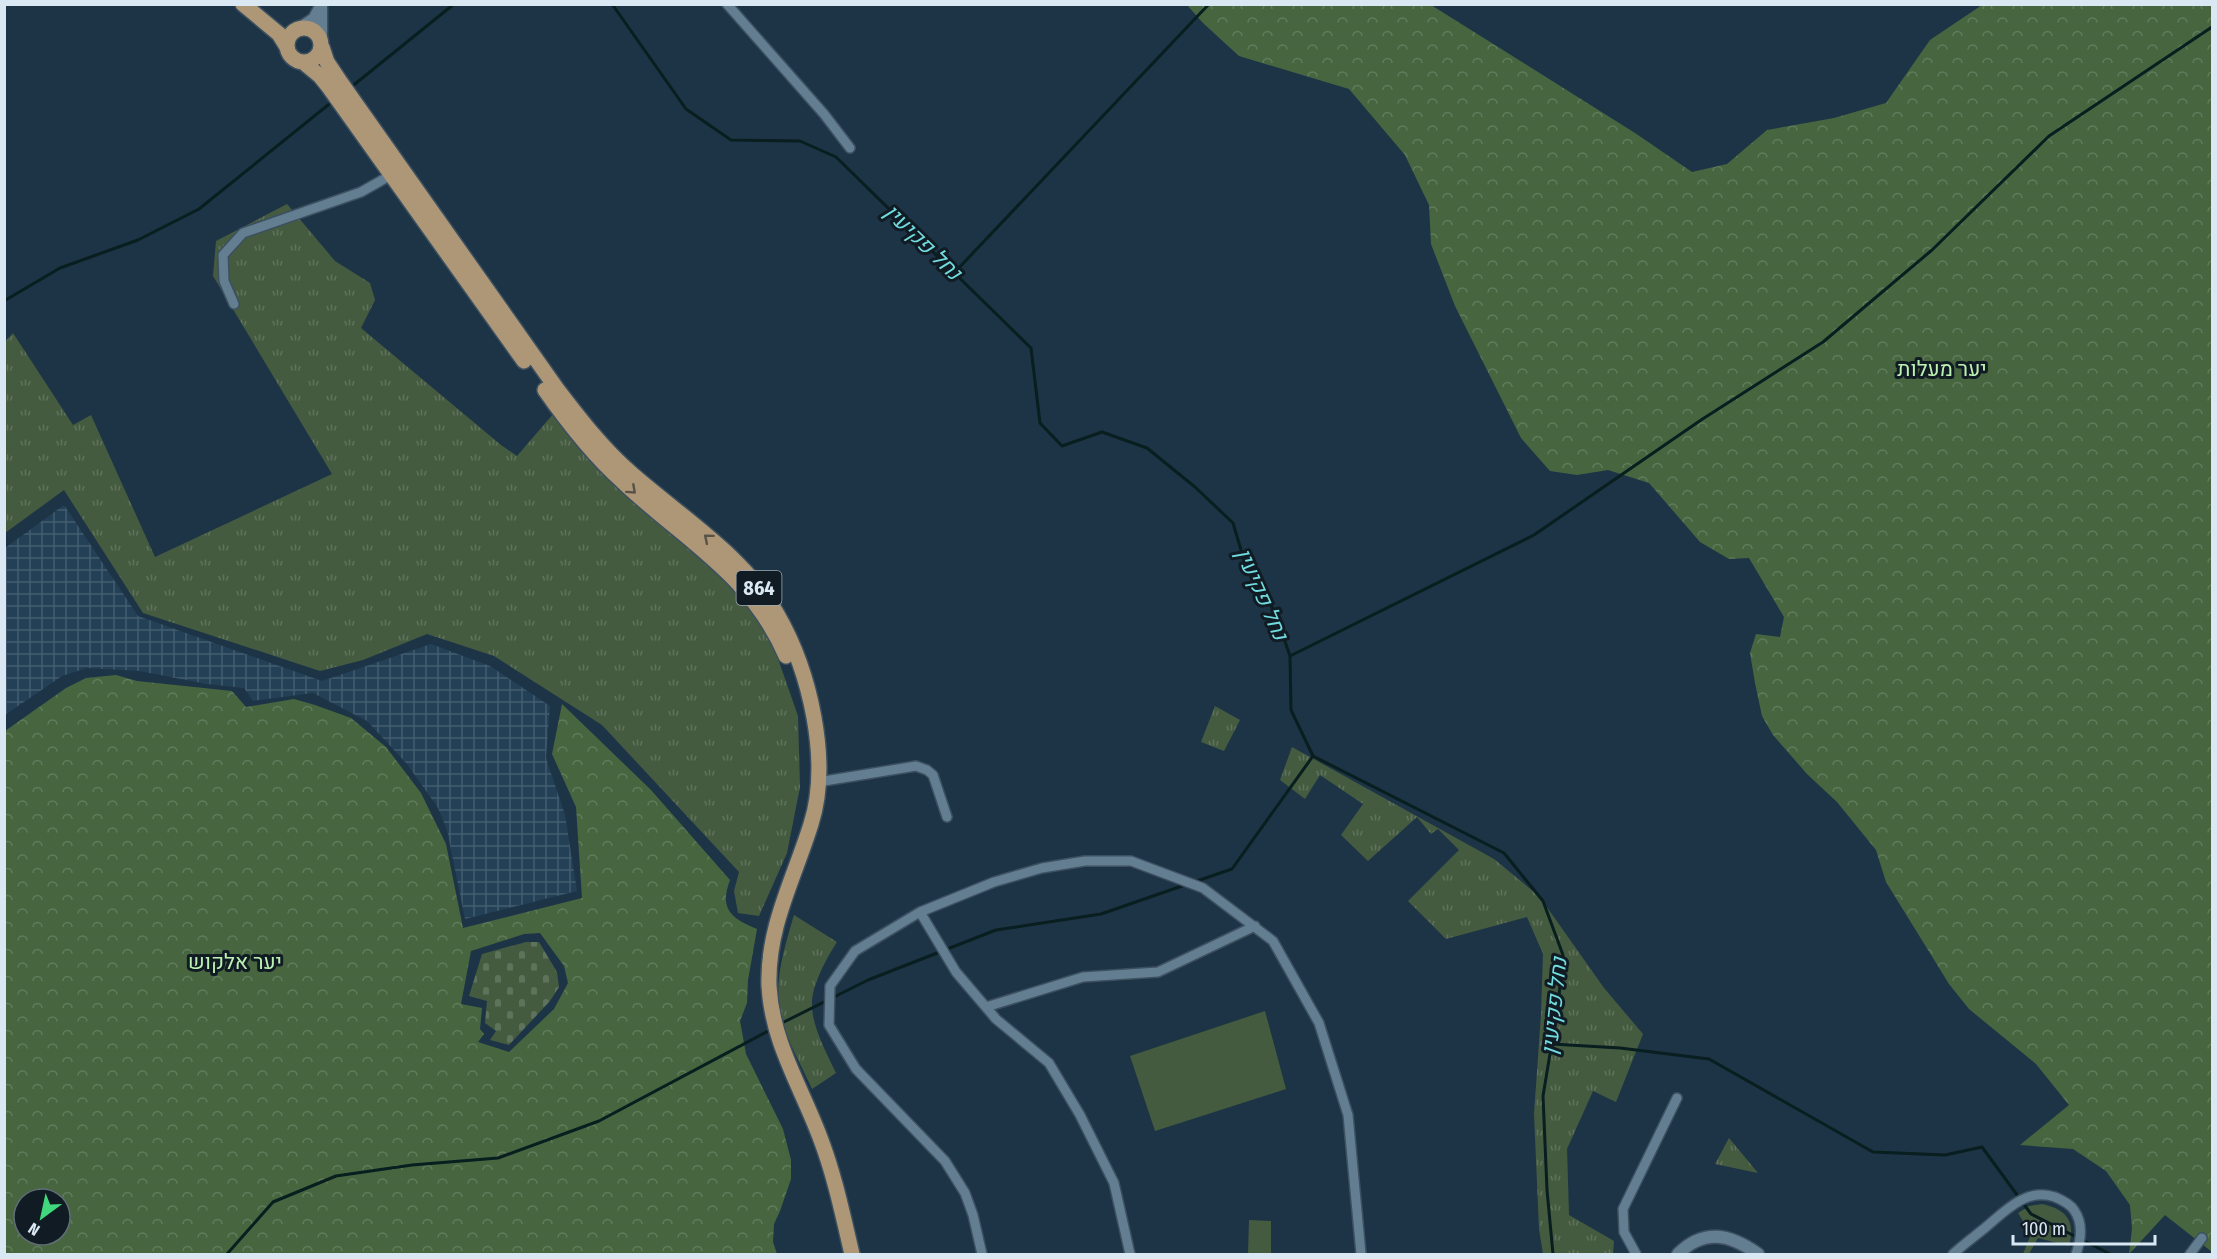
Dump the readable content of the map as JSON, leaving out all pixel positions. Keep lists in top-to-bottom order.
{
  "streets": {
    "main road": ["864"]
  },
  "water": ["נחל פקיעין"],
  "parks": ["יער מעלות", "יער אלקוש"],
  "scale_bar": "100 m",
  "north": "bottom left"
}
